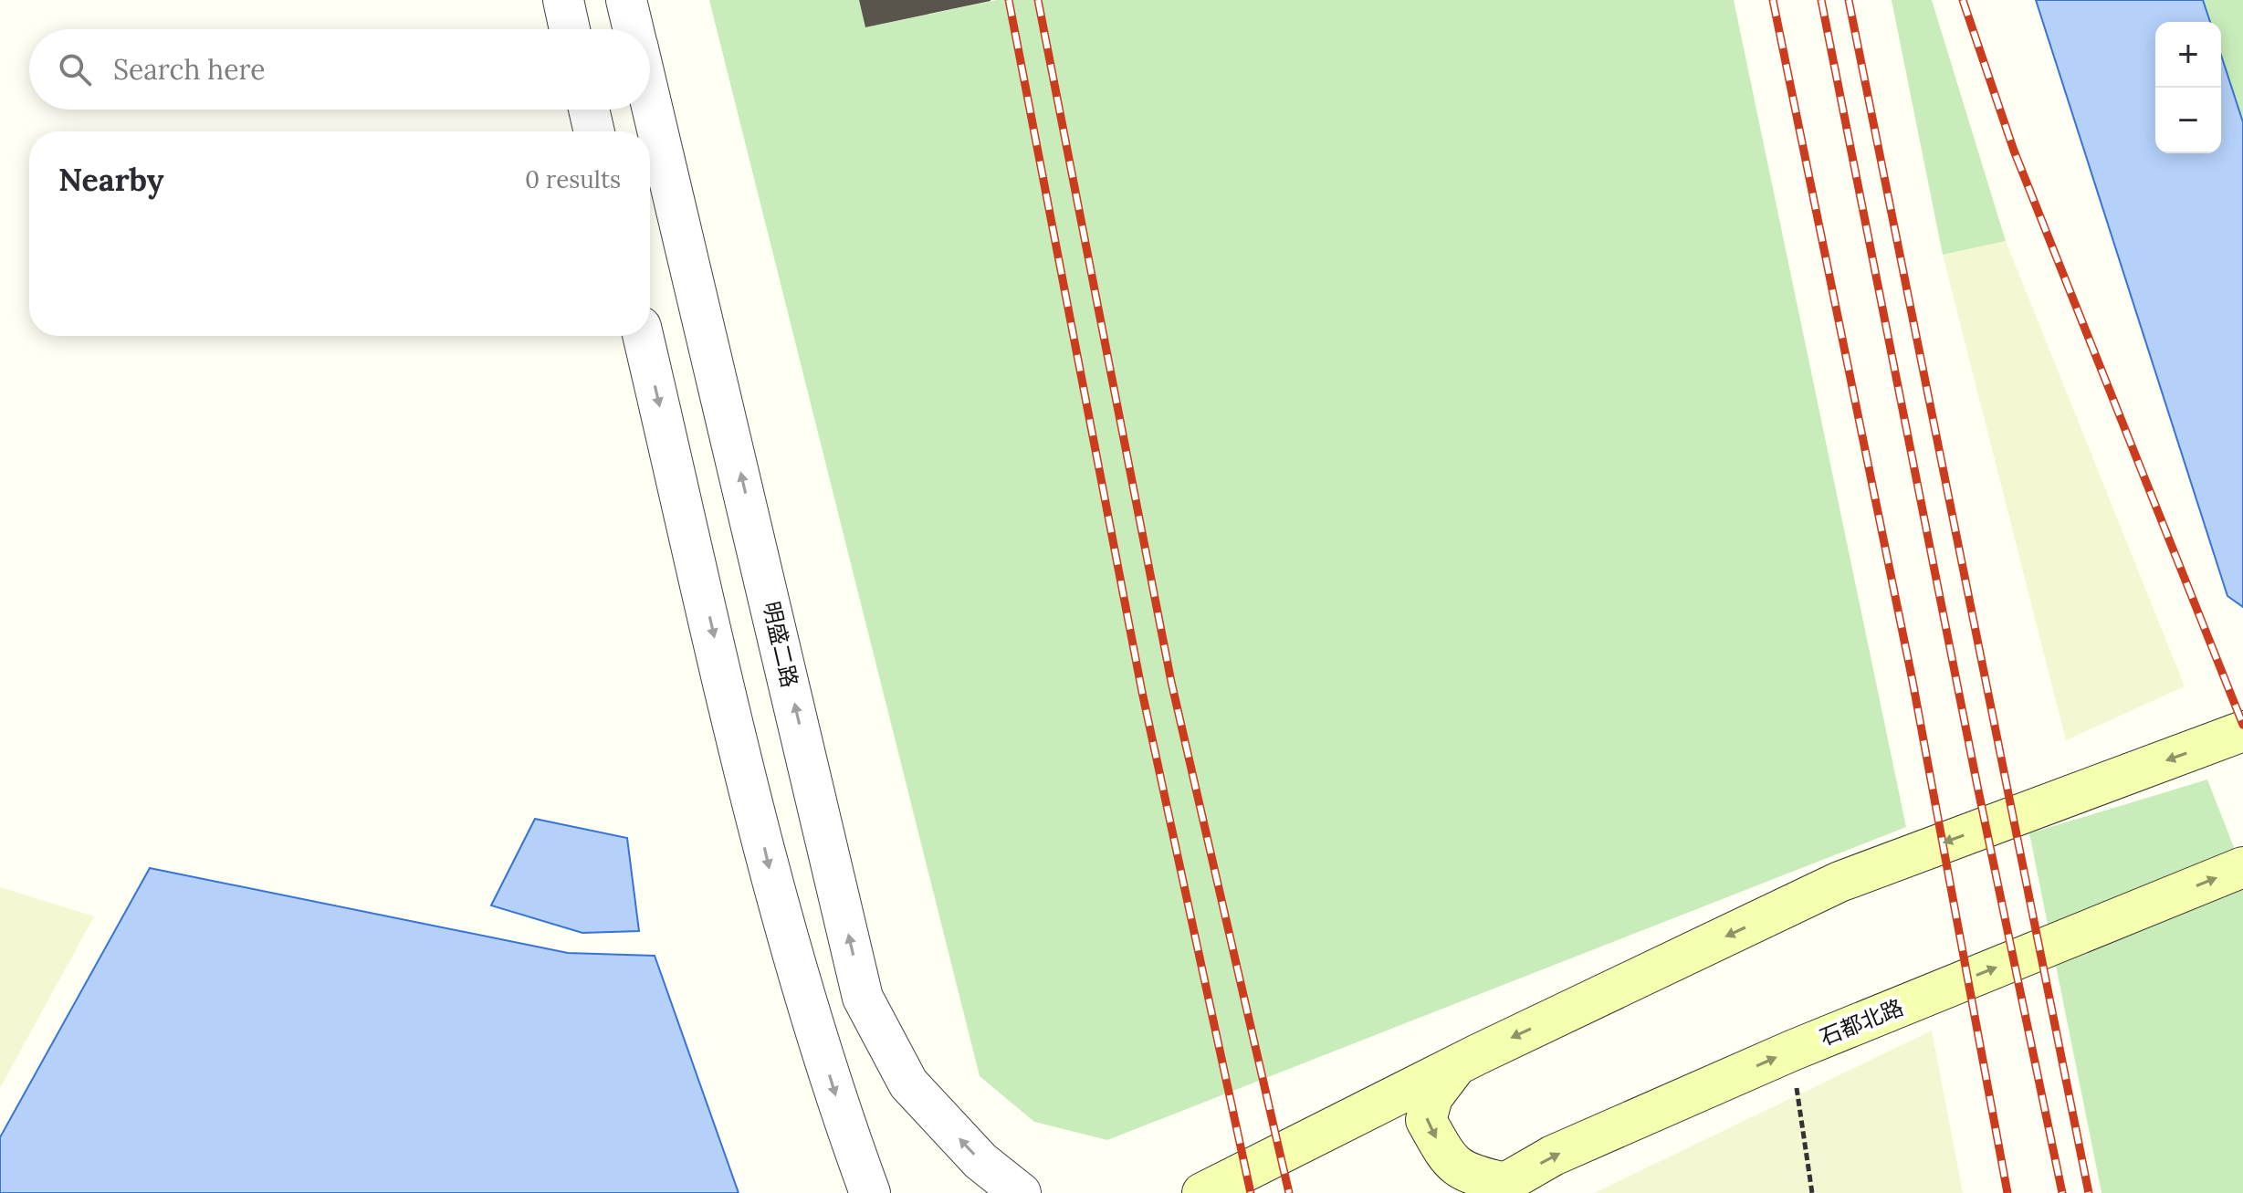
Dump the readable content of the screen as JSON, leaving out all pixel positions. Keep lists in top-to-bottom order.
{
  "streets": {
    "main road": ["石都北路"],
    "street": ["明盛二路"]
  },
  "page": {
    "map_buttons": ["+", "−"],
    "search": "Search here",
    "heading": ["Nearby", "0 results"]
  }
}
